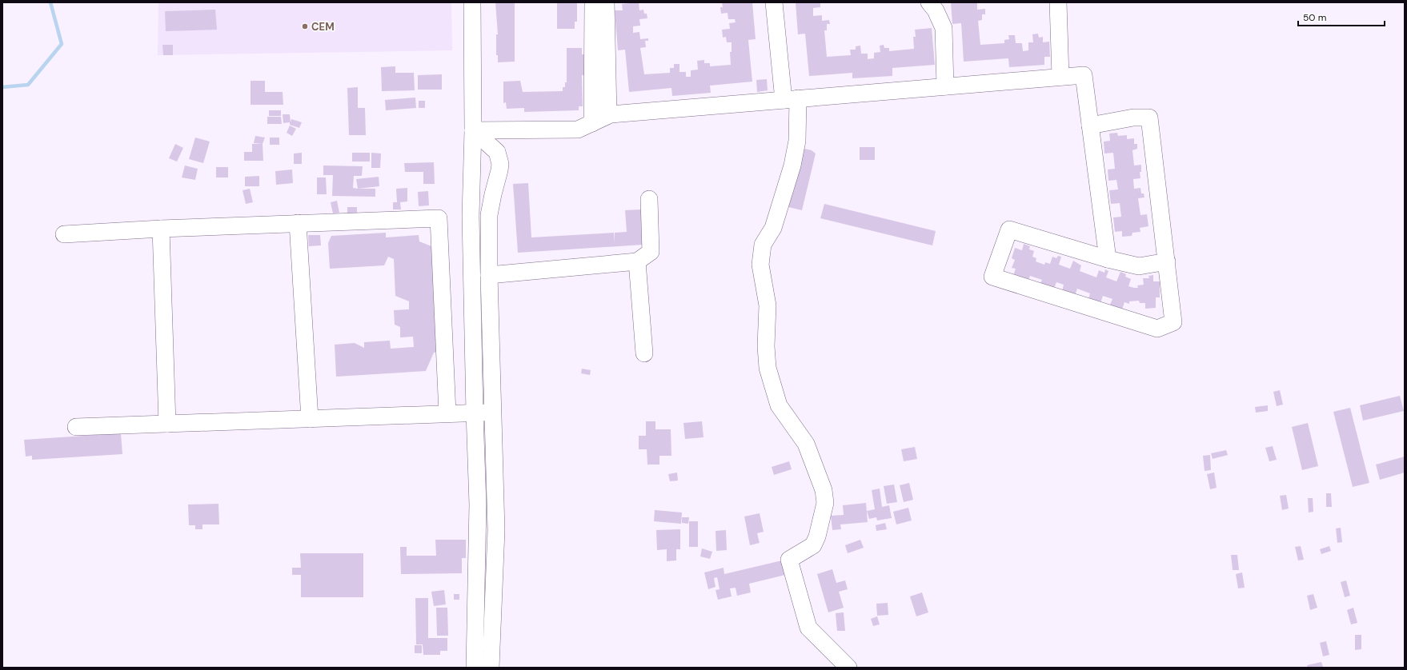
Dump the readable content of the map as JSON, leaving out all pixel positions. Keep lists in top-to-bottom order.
{
  "places": ["CEM"],
  "scale_bar": "50 m"
}
